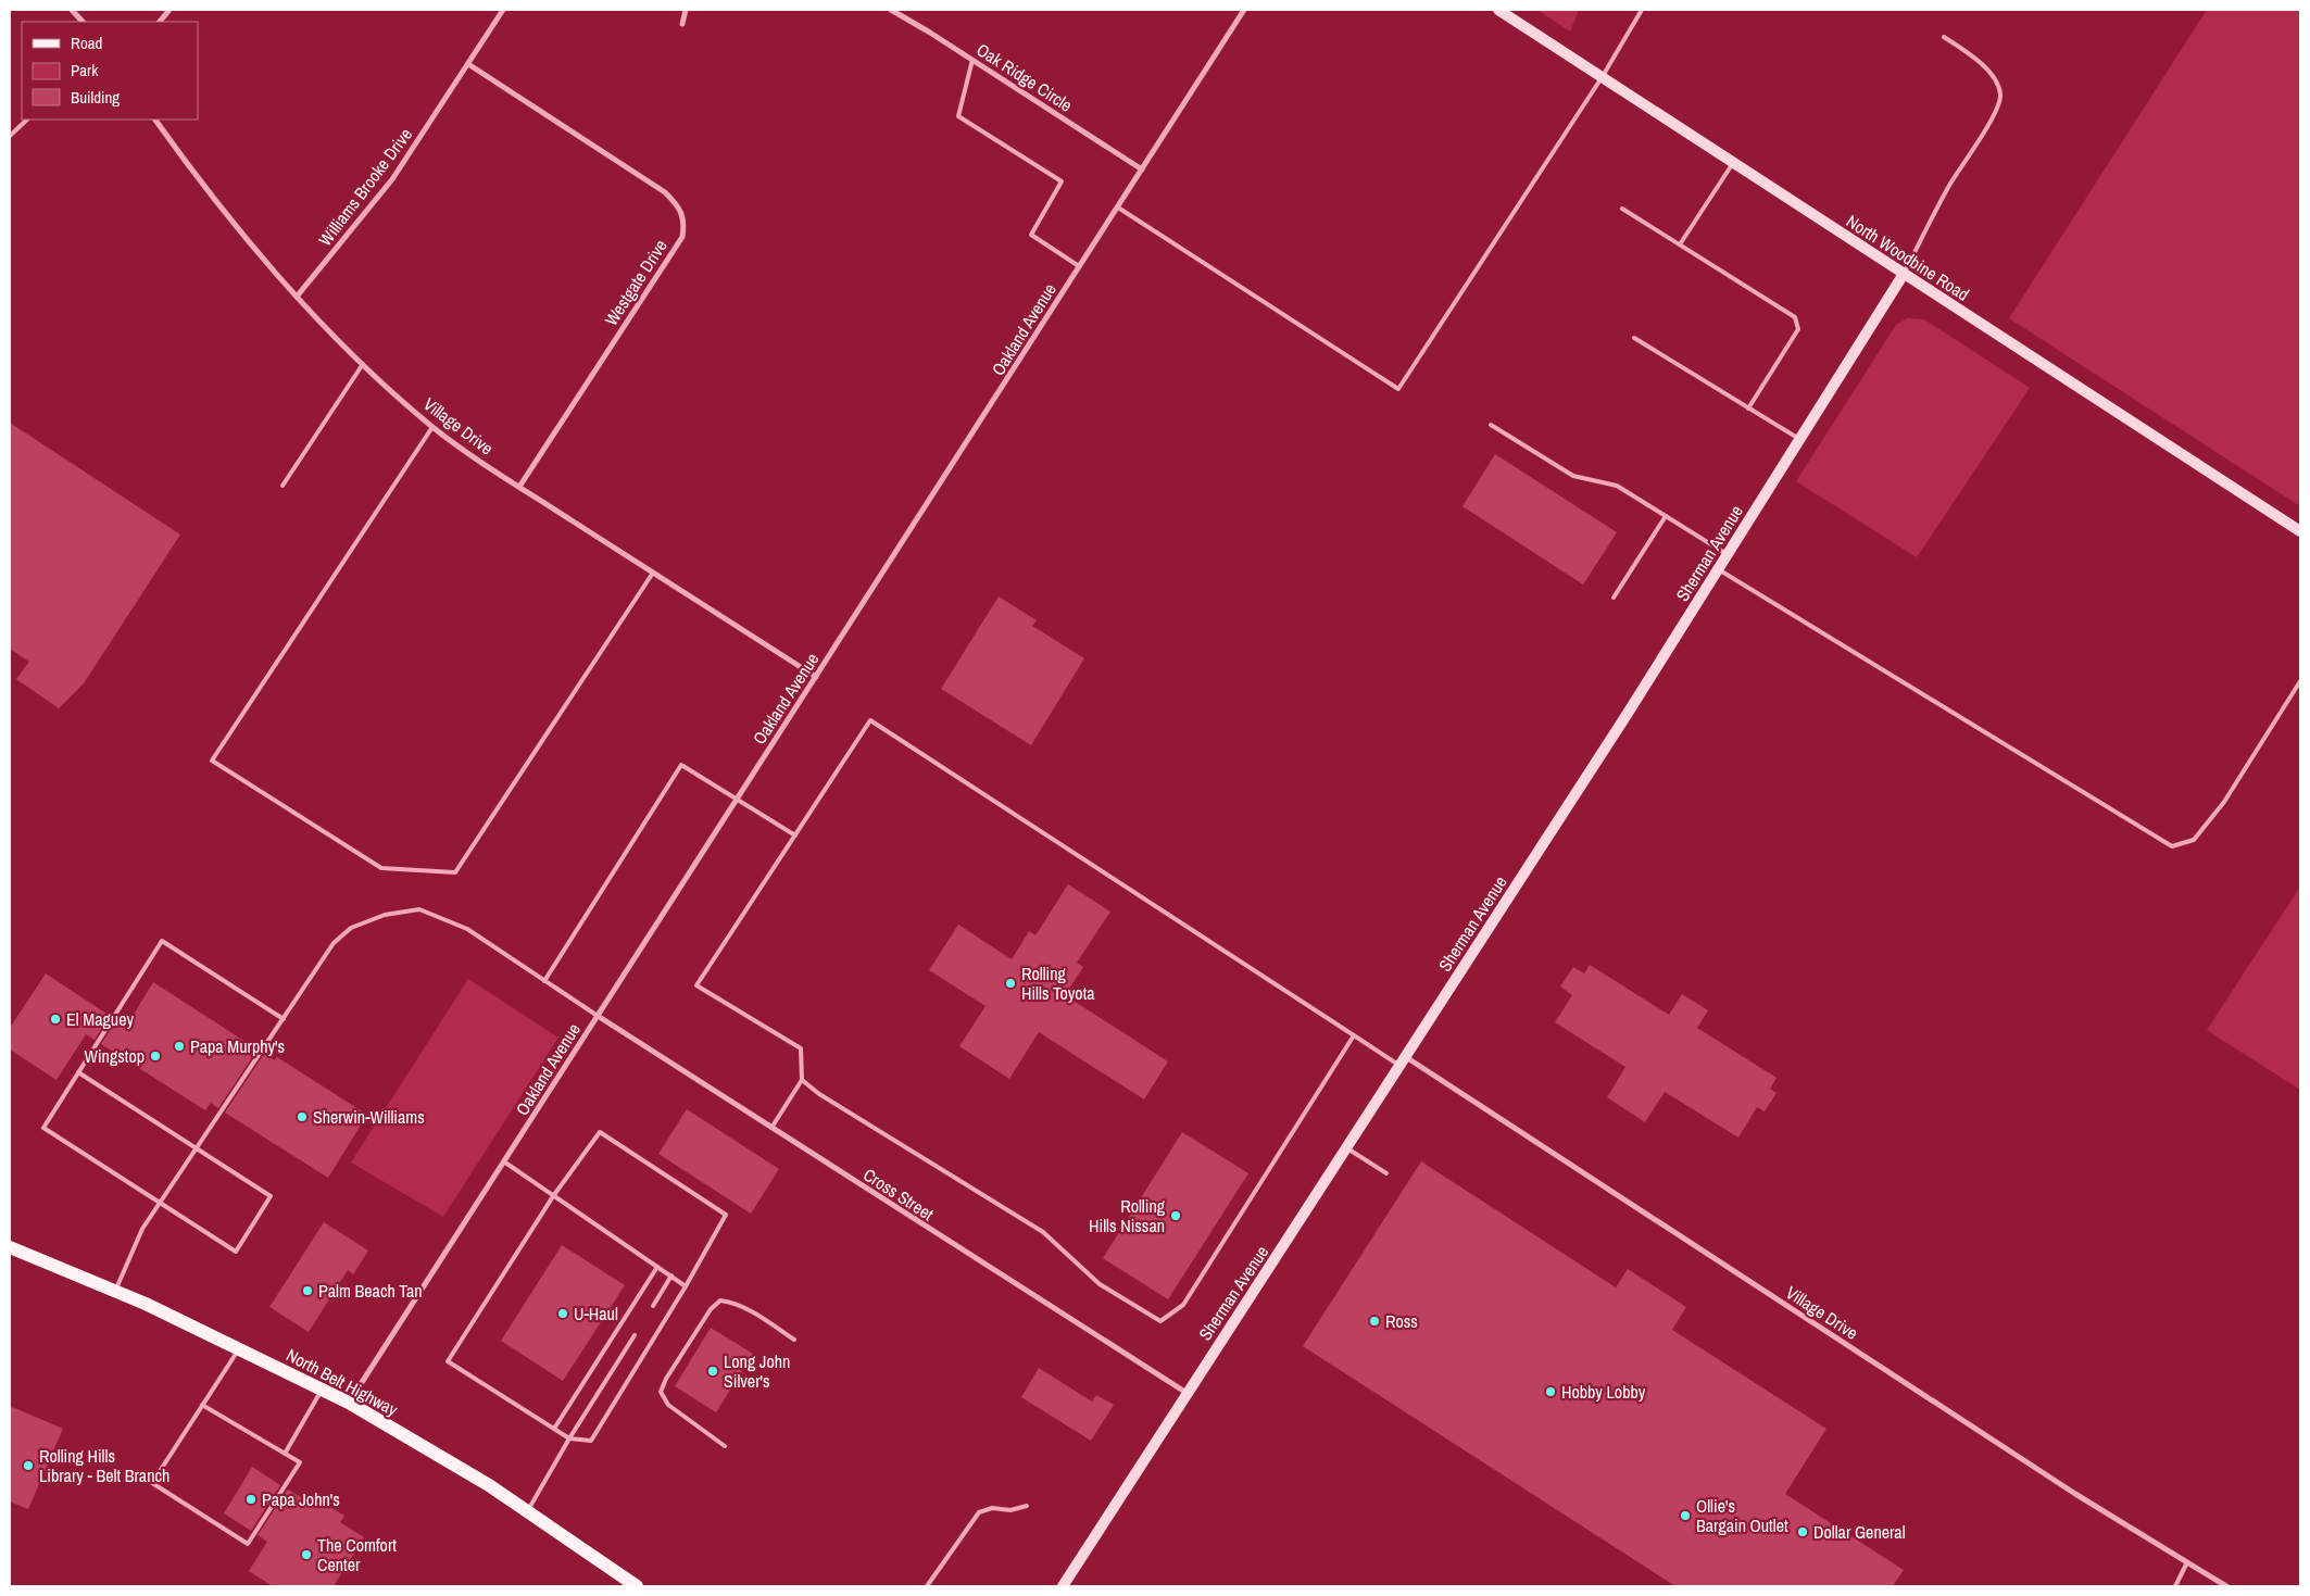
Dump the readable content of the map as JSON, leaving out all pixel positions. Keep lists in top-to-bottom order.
{
  "streets": {
    "main road": ["North Belt Highway"],
    "street": [
      "Oak Ridge Circle",
      "Williams Brooke Drive",
      "North Woodbine Road",
      "Westgate Drive",
      "Oakland Avenue",
      "Village Drive",
      "Sherman Avenue",
      "Cross Street"
    ]
  },
  "crossings": [
    ["Oak Ridge Circle", "Oakland Avenue"],
    ["Williams Brooke Drive", "Westgate Drive"],
    ["Williams Brooke Drive", "Village Drive"],
    ["North Woodbine Road", "Sherman Avenue"],
    ["Westgate Drive", "Village Drive"],
    ["Oakland Avenue", "Village Drive"],
    ["Oakland Avenue", "Cross Street"],
    ["Oakland Avenue", "North Belt Highway"],
    ["Village Drive", "Sherman Avenue"],
    ["Sherman Avenue", "Cross Street"]
  ],
  "places": [
    "Rolling Hills Toyota",
    "El Maguey",
    "Papa Murphy's",
    "Wingstop",
    "Sherwin-Williams",
    "Rolling Hills Nissan",
    "Palm Beach Tan",
    "U-Haul",
    "Ross",
    "Long John Silver's",
    "Hobby Lobby",
    "Rolling Hills Library - Belt Branch",
    "Papa John's",
    "Ollie's Bargain Outlet",
    "Dollar General",
    "The Comfort Center"
  ],
  "legend": ["Road", "Park", "Building"]
}
